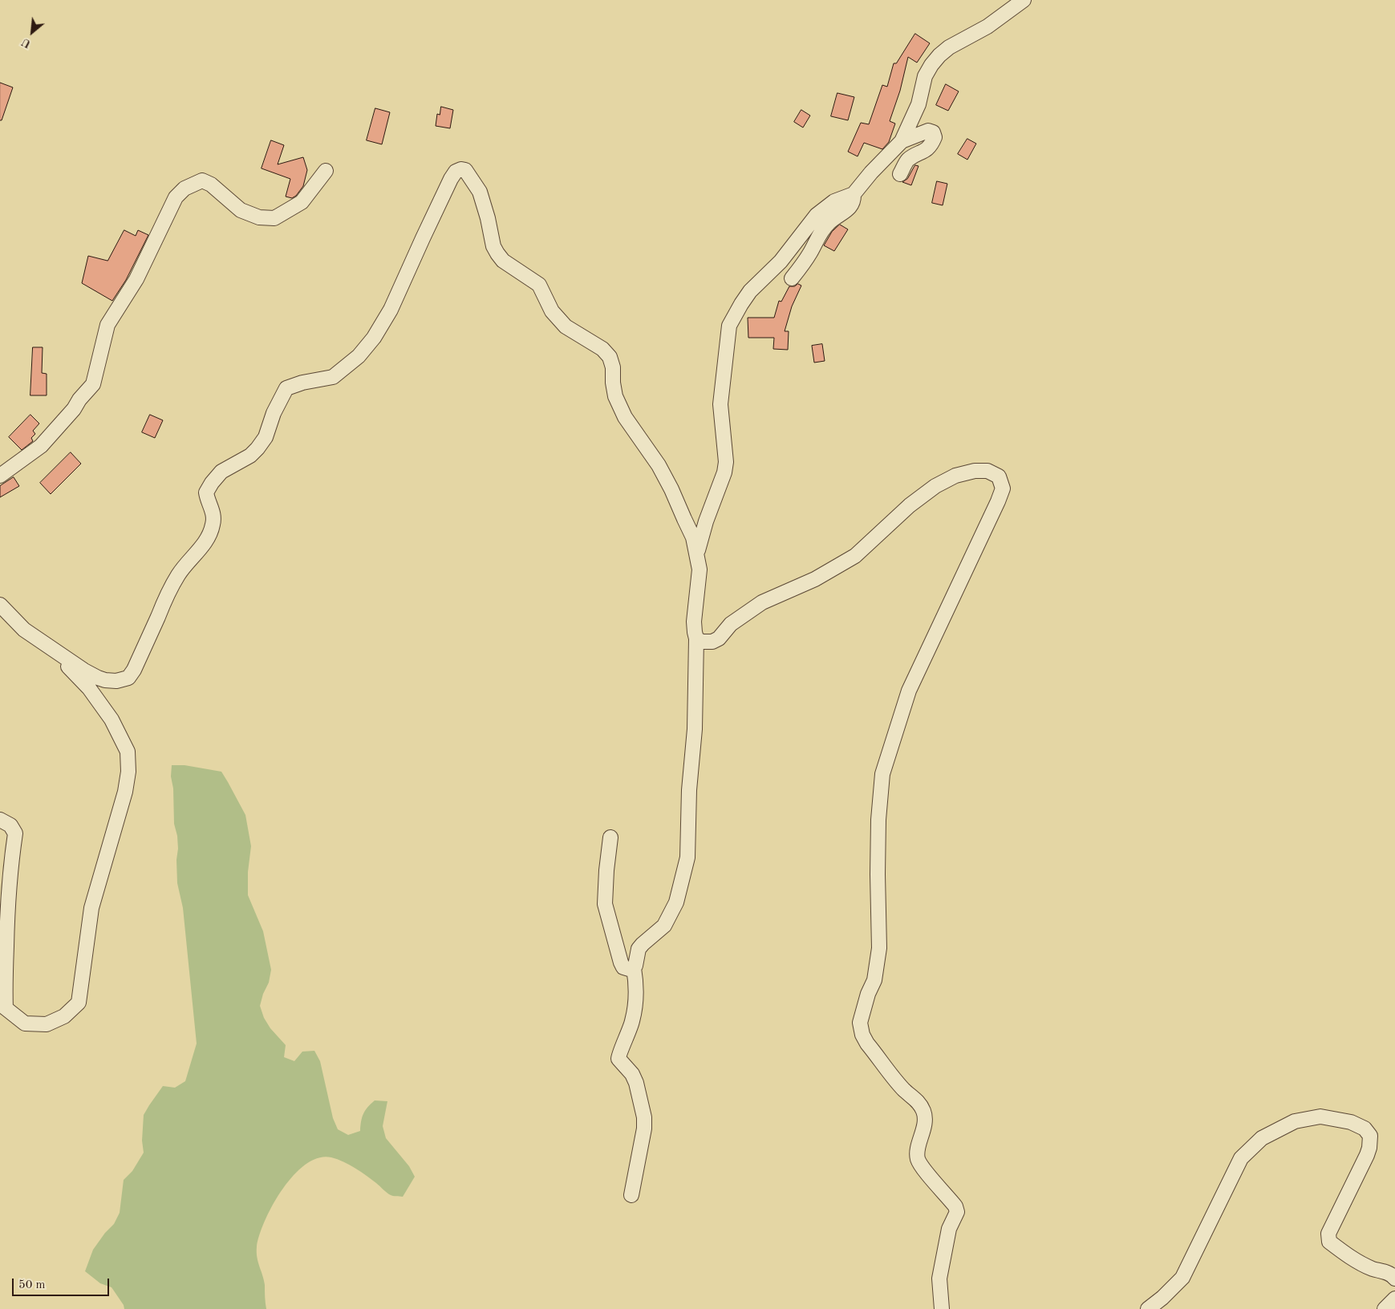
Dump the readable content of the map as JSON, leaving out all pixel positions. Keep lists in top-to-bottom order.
{
  "scale_bar": "50 m",
  "north": "bottom left"
}
